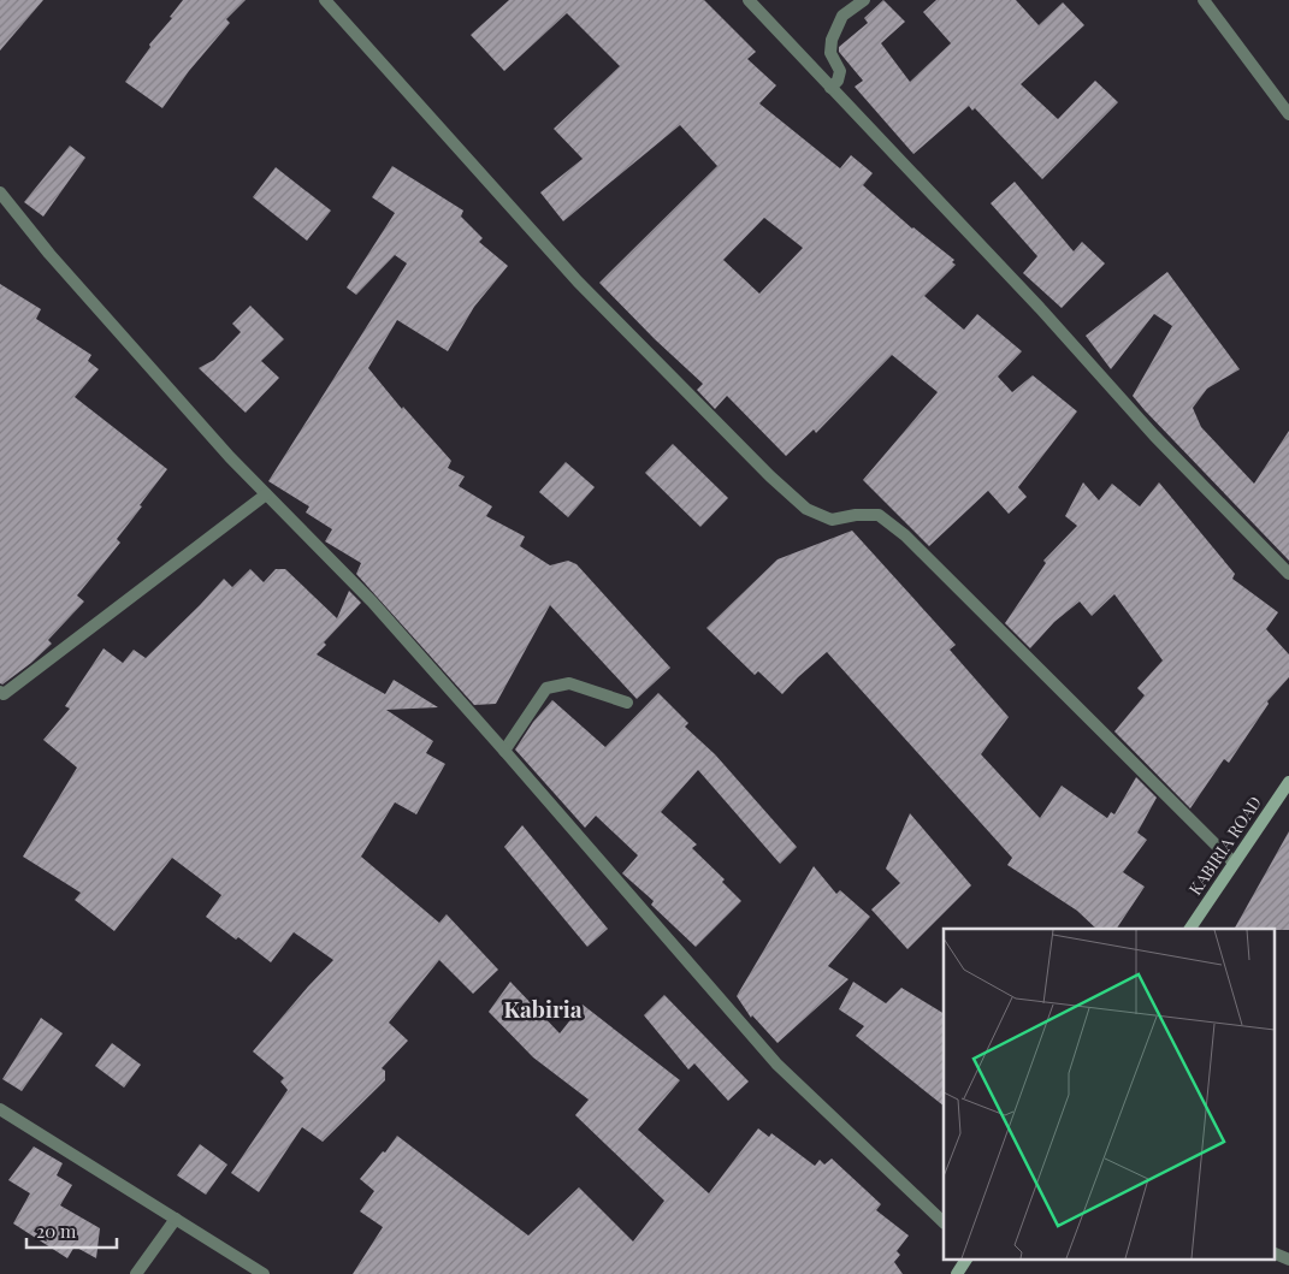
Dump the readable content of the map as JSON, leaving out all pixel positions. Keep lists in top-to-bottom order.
{
  "streets": {
    "main road": ["KABIRIA ROAD"]
  },
  "districts": ["Kabiria"],
  "scale_bar": "20 m"
}
